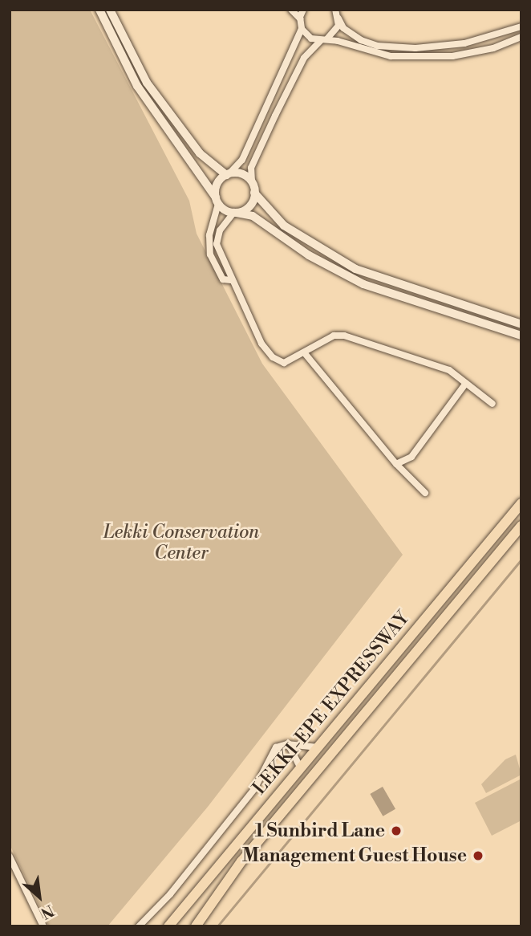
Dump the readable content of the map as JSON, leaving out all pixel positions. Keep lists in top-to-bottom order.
{
  "streets": {
    "highway": ["LEKKI-EPE EXPRESSWAY"]
  },
  "parks": ["Lekki Conservation Center"],
  "places": ["1 Sunbird Lane", "Management Guest House"],
  "north": "bottom right"
}
